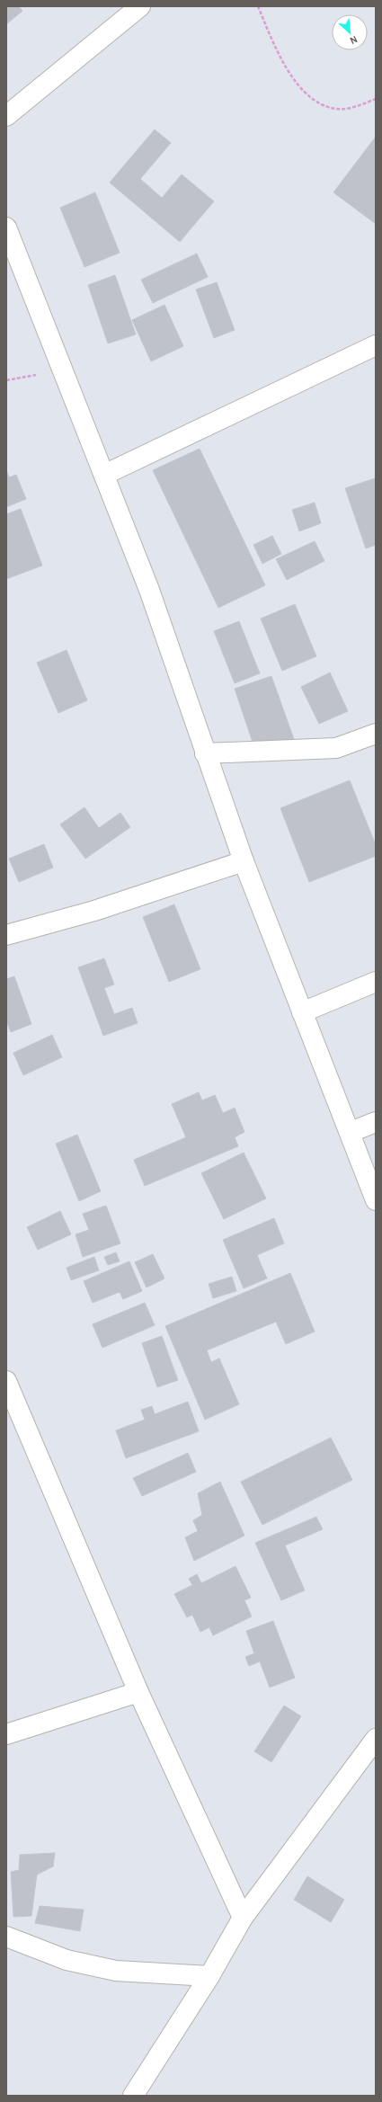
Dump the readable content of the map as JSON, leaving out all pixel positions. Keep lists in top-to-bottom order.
{
  "north": "bottom right"
}
